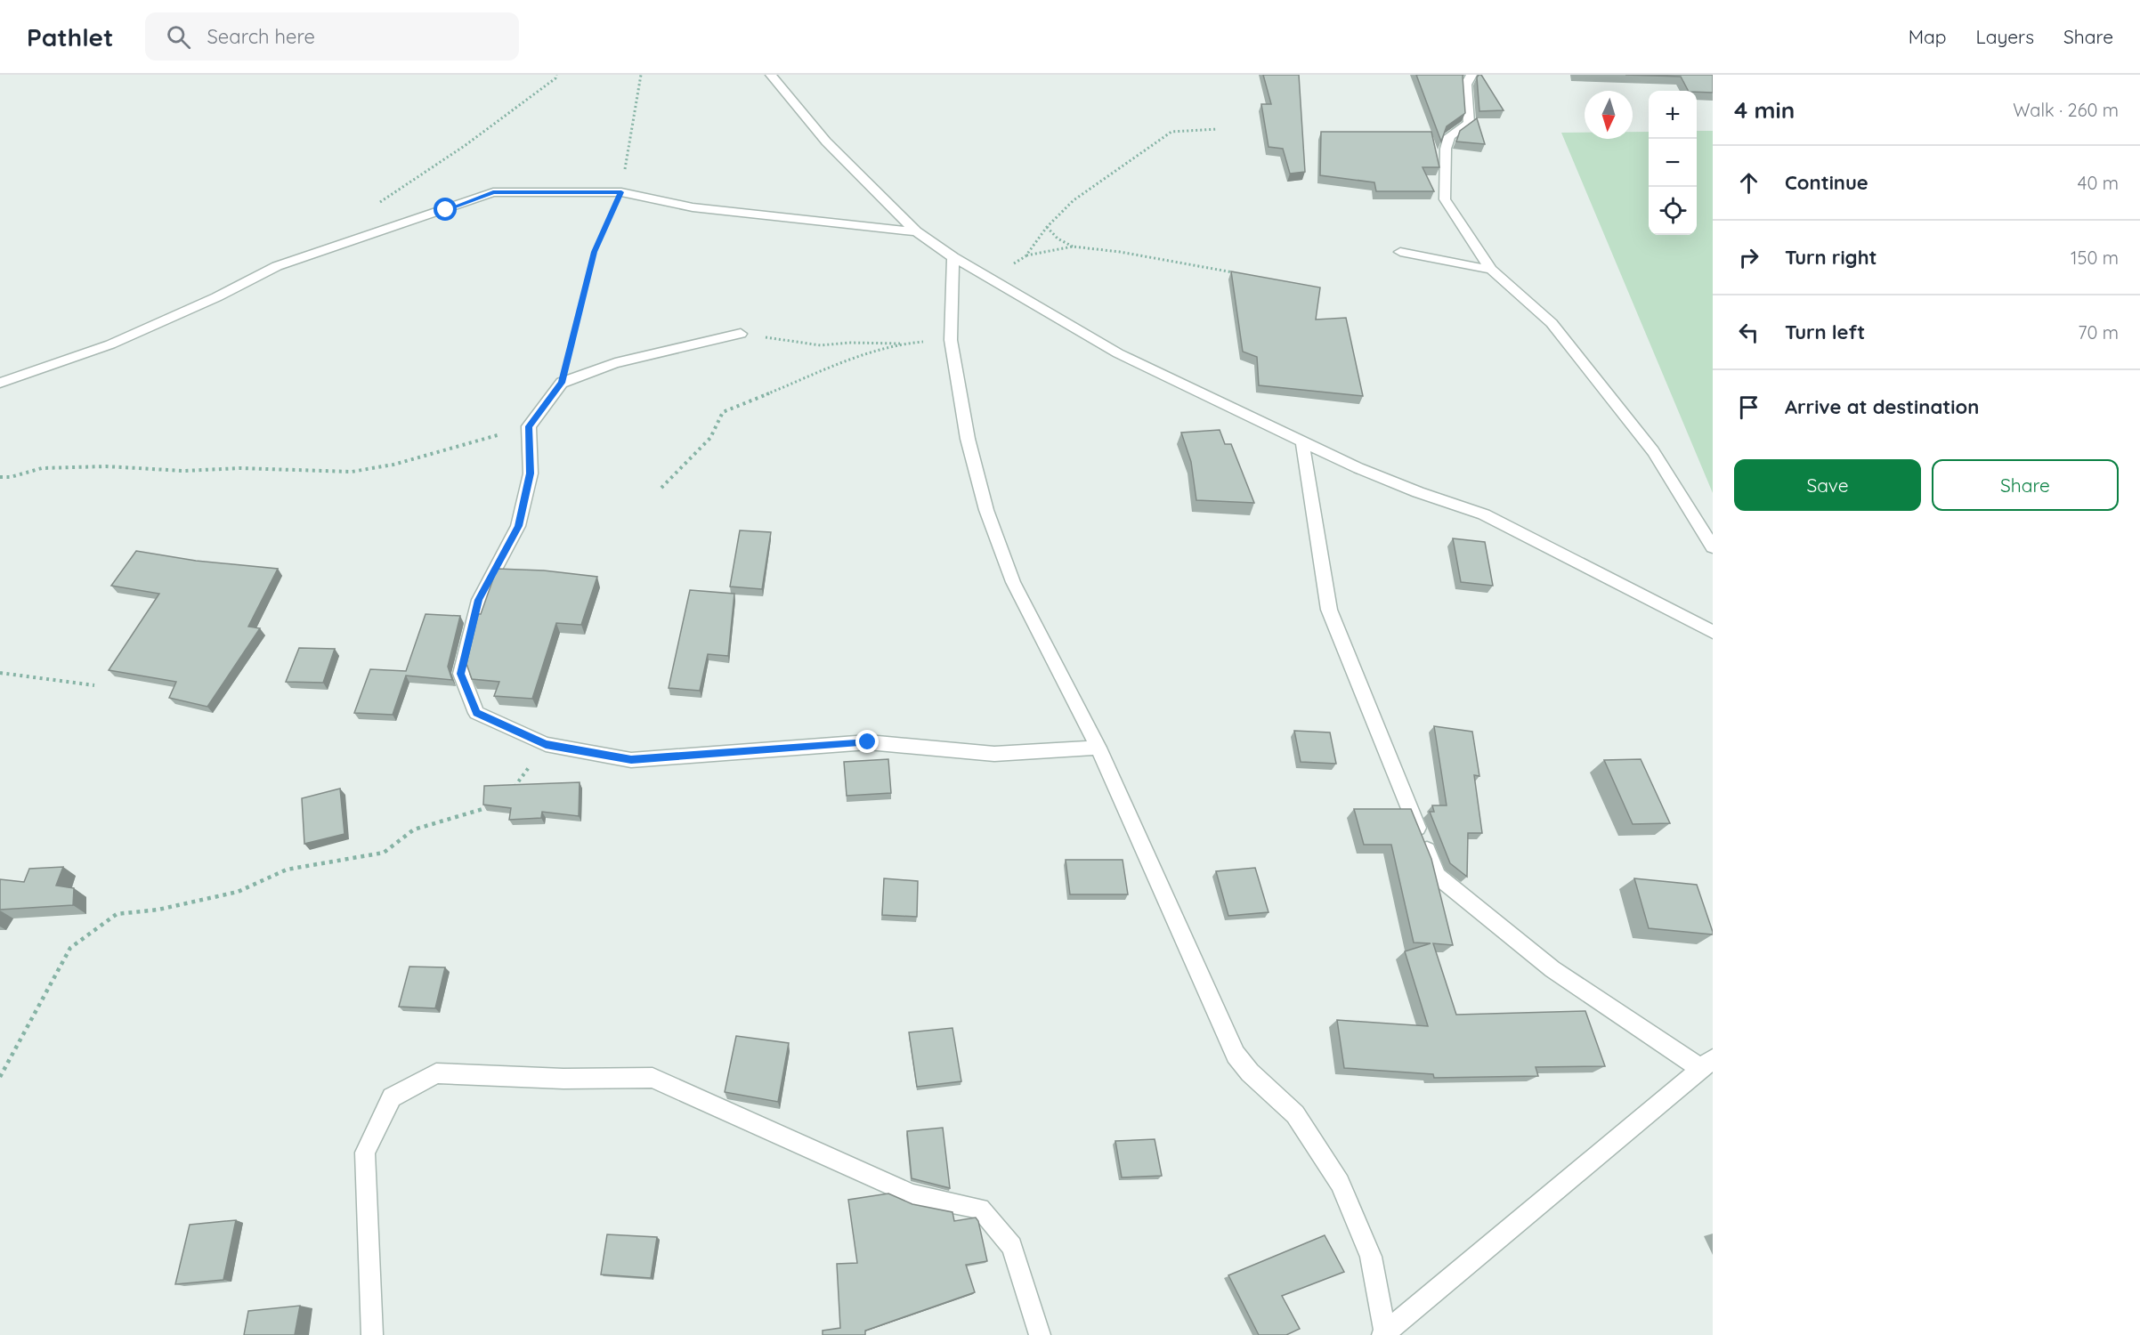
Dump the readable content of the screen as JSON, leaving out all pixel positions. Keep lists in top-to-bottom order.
{
  "north": "bottom",
  "page": {
    "header": "Pathlet",
    "search": "Search here",
    "nav": ["Map", "Layers", "Share"],
    "heading": ["4 min", "Walk · 260 m"],
    "map_buttons": ["+", "−"],
    "list": [
      ["Continue", "40 m"],
      ["Turn right", "150 m"],
      ["Turn left", "70 m"],
      "Arrive at destination"
    ],
    "buttons": ["Save", "Share"]
  }
}
